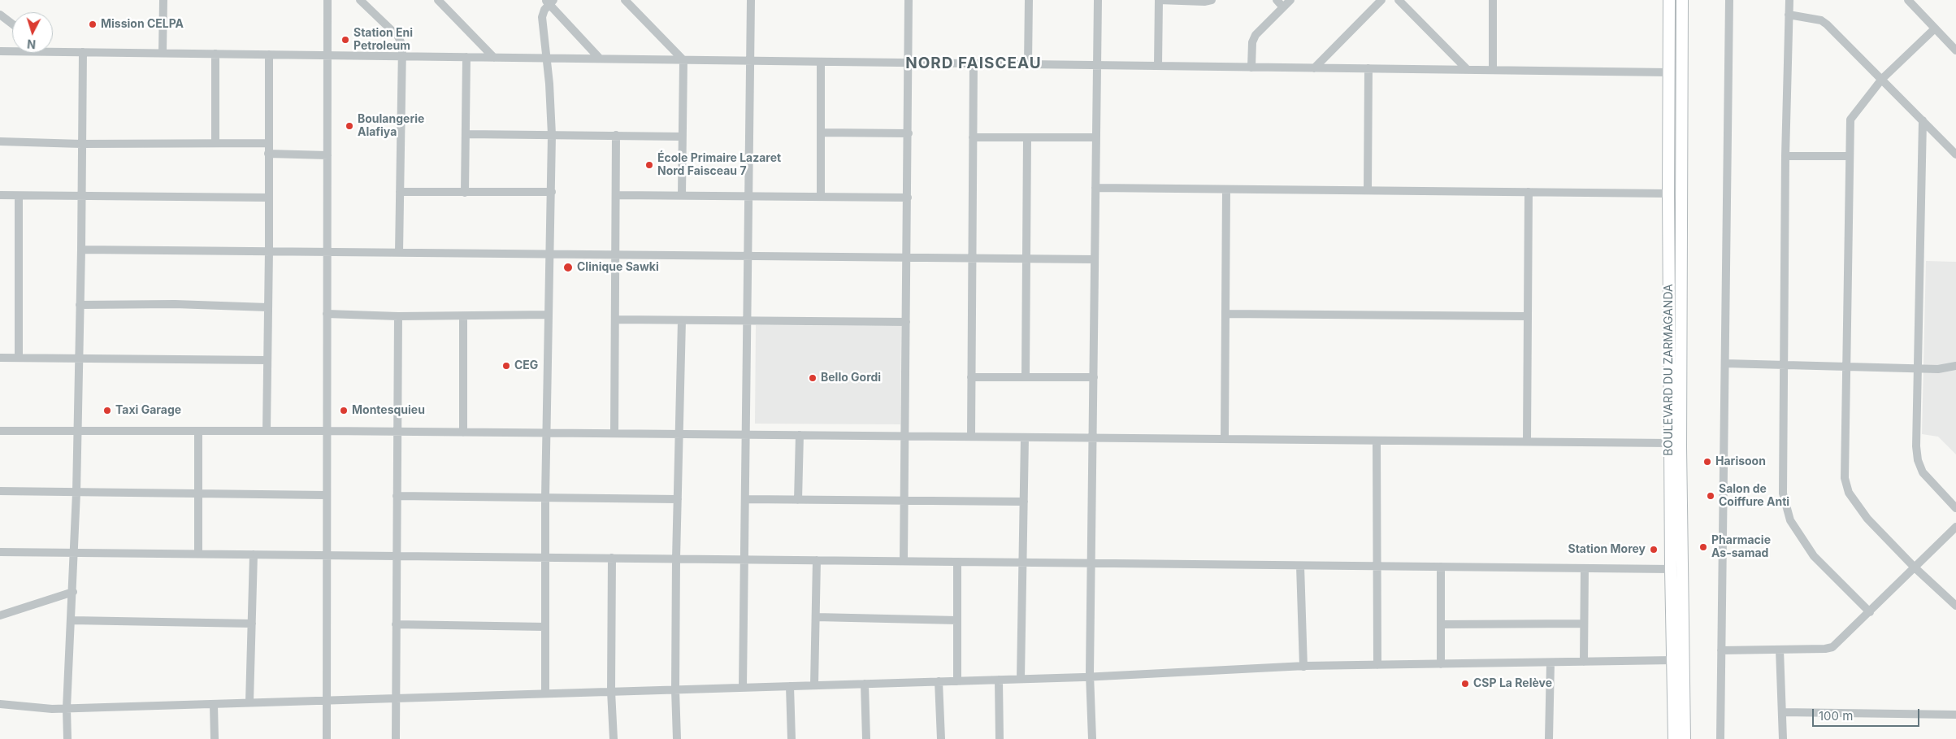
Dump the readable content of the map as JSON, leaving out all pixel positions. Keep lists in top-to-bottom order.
{
  "streets": {
    "main road": ["BOULEVARD DU ZARMAGANDA"]
  },
  "districts": ["NORD FAISCEAU"],
  "places": [
    "Mission CELPA",
    "Station Eni Petroleum",
    "Boulangerie Alafiya",
    "École Primaire Lazaret Nord Faisceau 7",
    "Clinique Sawki",
    "CEG",
    "Bello Gordi",
    "Taxi Garage",
    "Montesquieu",
    "Harisoon",
    "Salon de Coiffure Anti",
    "Pharmacie As-samad",
    "Station Morey",
    "CSP La Relève"
  ],
  "scale_bar": "100 m",
  "north": "bottom"
}
